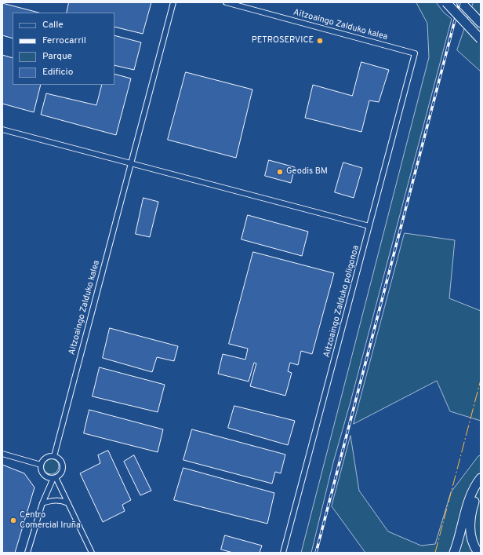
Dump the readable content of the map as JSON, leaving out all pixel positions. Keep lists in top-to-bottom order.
{
  "streets": {
    "street": ["Aitzoaingo Zalduko kalea", "Aitzoaingo Zalduko poligonoa"]
  },
  "crossings": [
    ["Aitzoaingo Zalduko kalea", "Aitzoaingo Zalduko poligonoa"]
  ],
  "places": ["PETROSERVICE", "Geodis BM", "Centro Comercial Iruña"],
  "legend": [
    "Calle",
    "Ferrocarril",
    "Parque",
    "Edificio"
  ]
}
